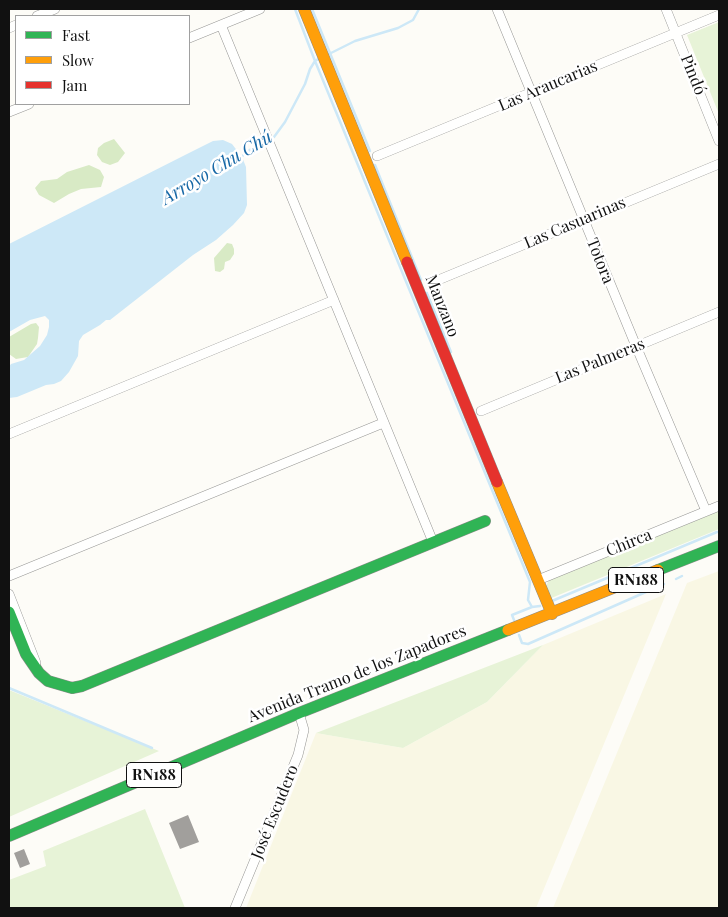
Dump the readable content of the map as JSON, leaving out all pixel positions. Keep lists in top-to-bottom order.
{
  "streets": {
    "main road": ["Manzano", "RN188", "Avenida Tramo de los Zapadores"],
    "street": [
      "Pindó",
      "Las Araucarias",
      "Las Casuarinas",
      "Totora",
      "Las Palmeras",
      "Chirca",
      "José Escudero"
    ]
  },
  "crossings": [
    ["Pindó", "Las Araucarias"],
    ["Las Araucarias", "Totora"],
    ["Las Casuarinas", "Totora"],
    ["Totora", "Las Palmeras"],
    ["Totora", "Chirca"],
    ["Manzano", "Chirca"],
    ["Manzano", "Avenida Tramo de los Zapadores"],
    ["Avenida Tramo de los Zapadores", "José Escudero"]
  ],
  "water": ["Arroyo Chu Chú"],
  "legend": ["Fast", "Slow", "Jam"]
}
